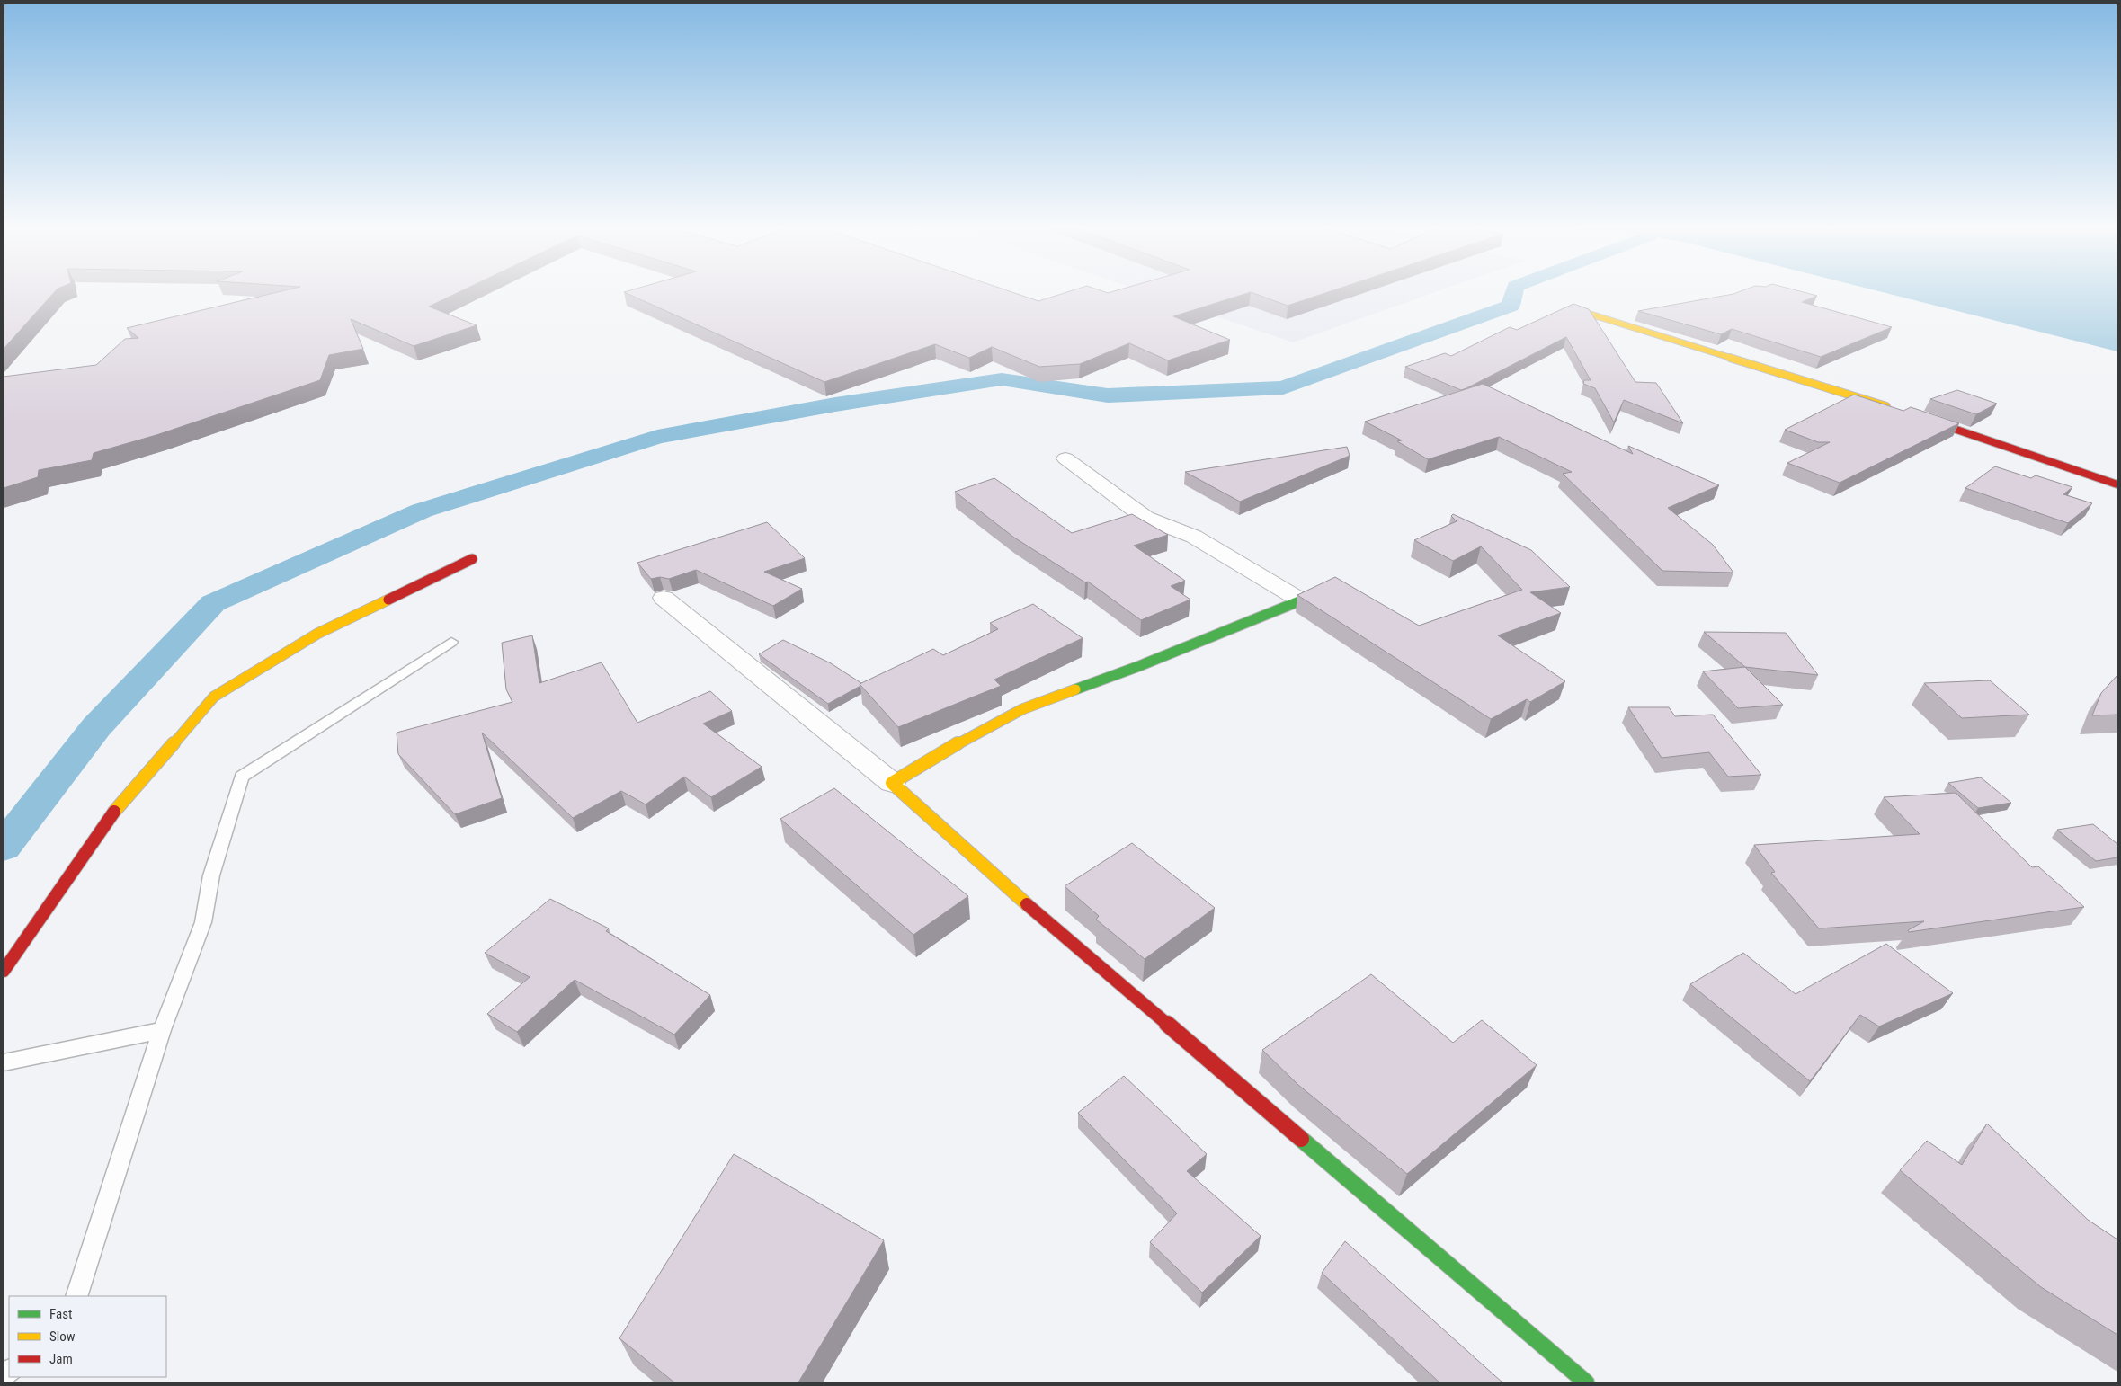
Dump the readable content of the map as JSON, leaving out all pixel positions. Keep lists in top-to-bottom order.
{
  "legend": ["Fast", "Slow", "Jam"]
}
